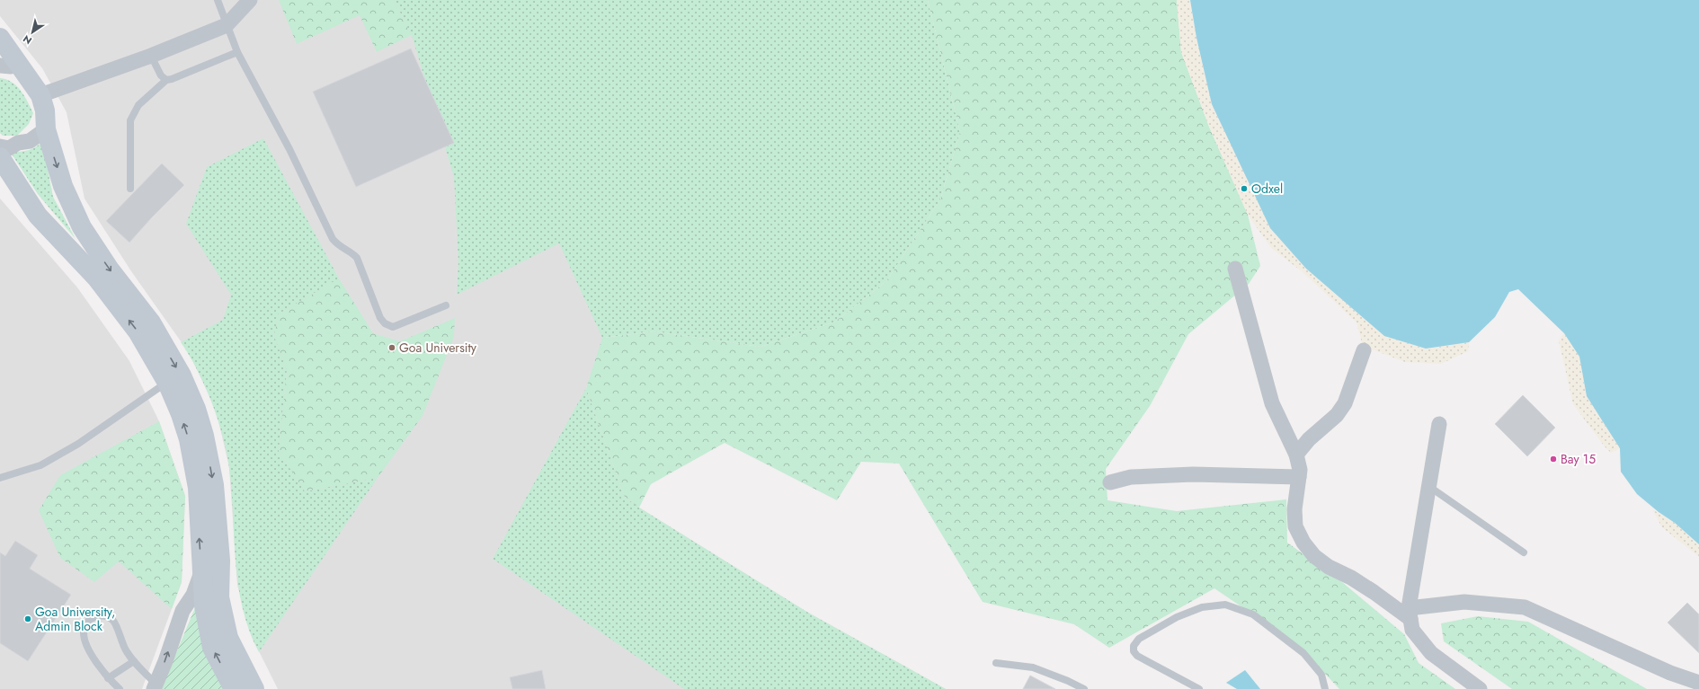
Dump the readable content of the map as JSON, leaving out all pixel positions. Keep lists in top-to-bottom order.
{
  "places": [
    "Odxel",
    "Goa University",
    "Bay 15",
    "Goa University, Admin Block"
  ],
  "north": "bottom left"
}
